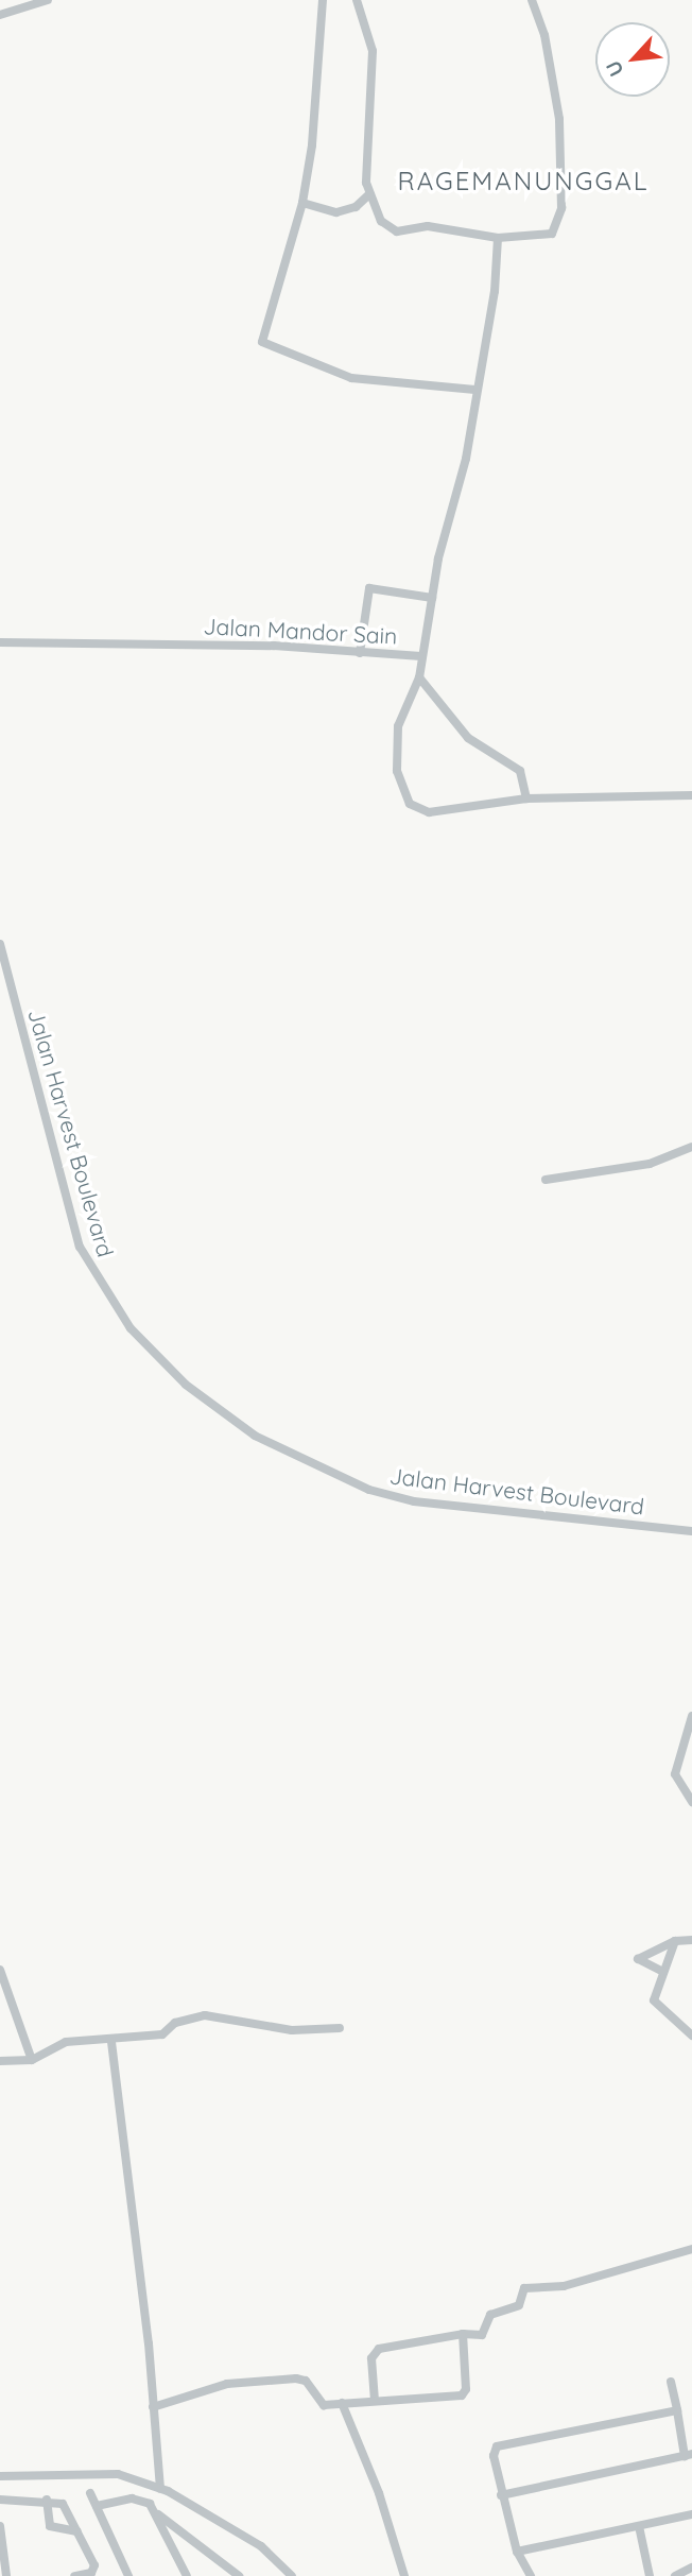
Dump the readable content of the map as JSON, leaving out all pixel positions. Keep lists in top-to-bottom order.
{
  "streets": {
    "street": ["Jalan Mandor Sain", "Jalan Harvest Boulevard"]
  },
  "districts": ["RAGEMANUNGGAL"],
  "north": "bottom left"
}
